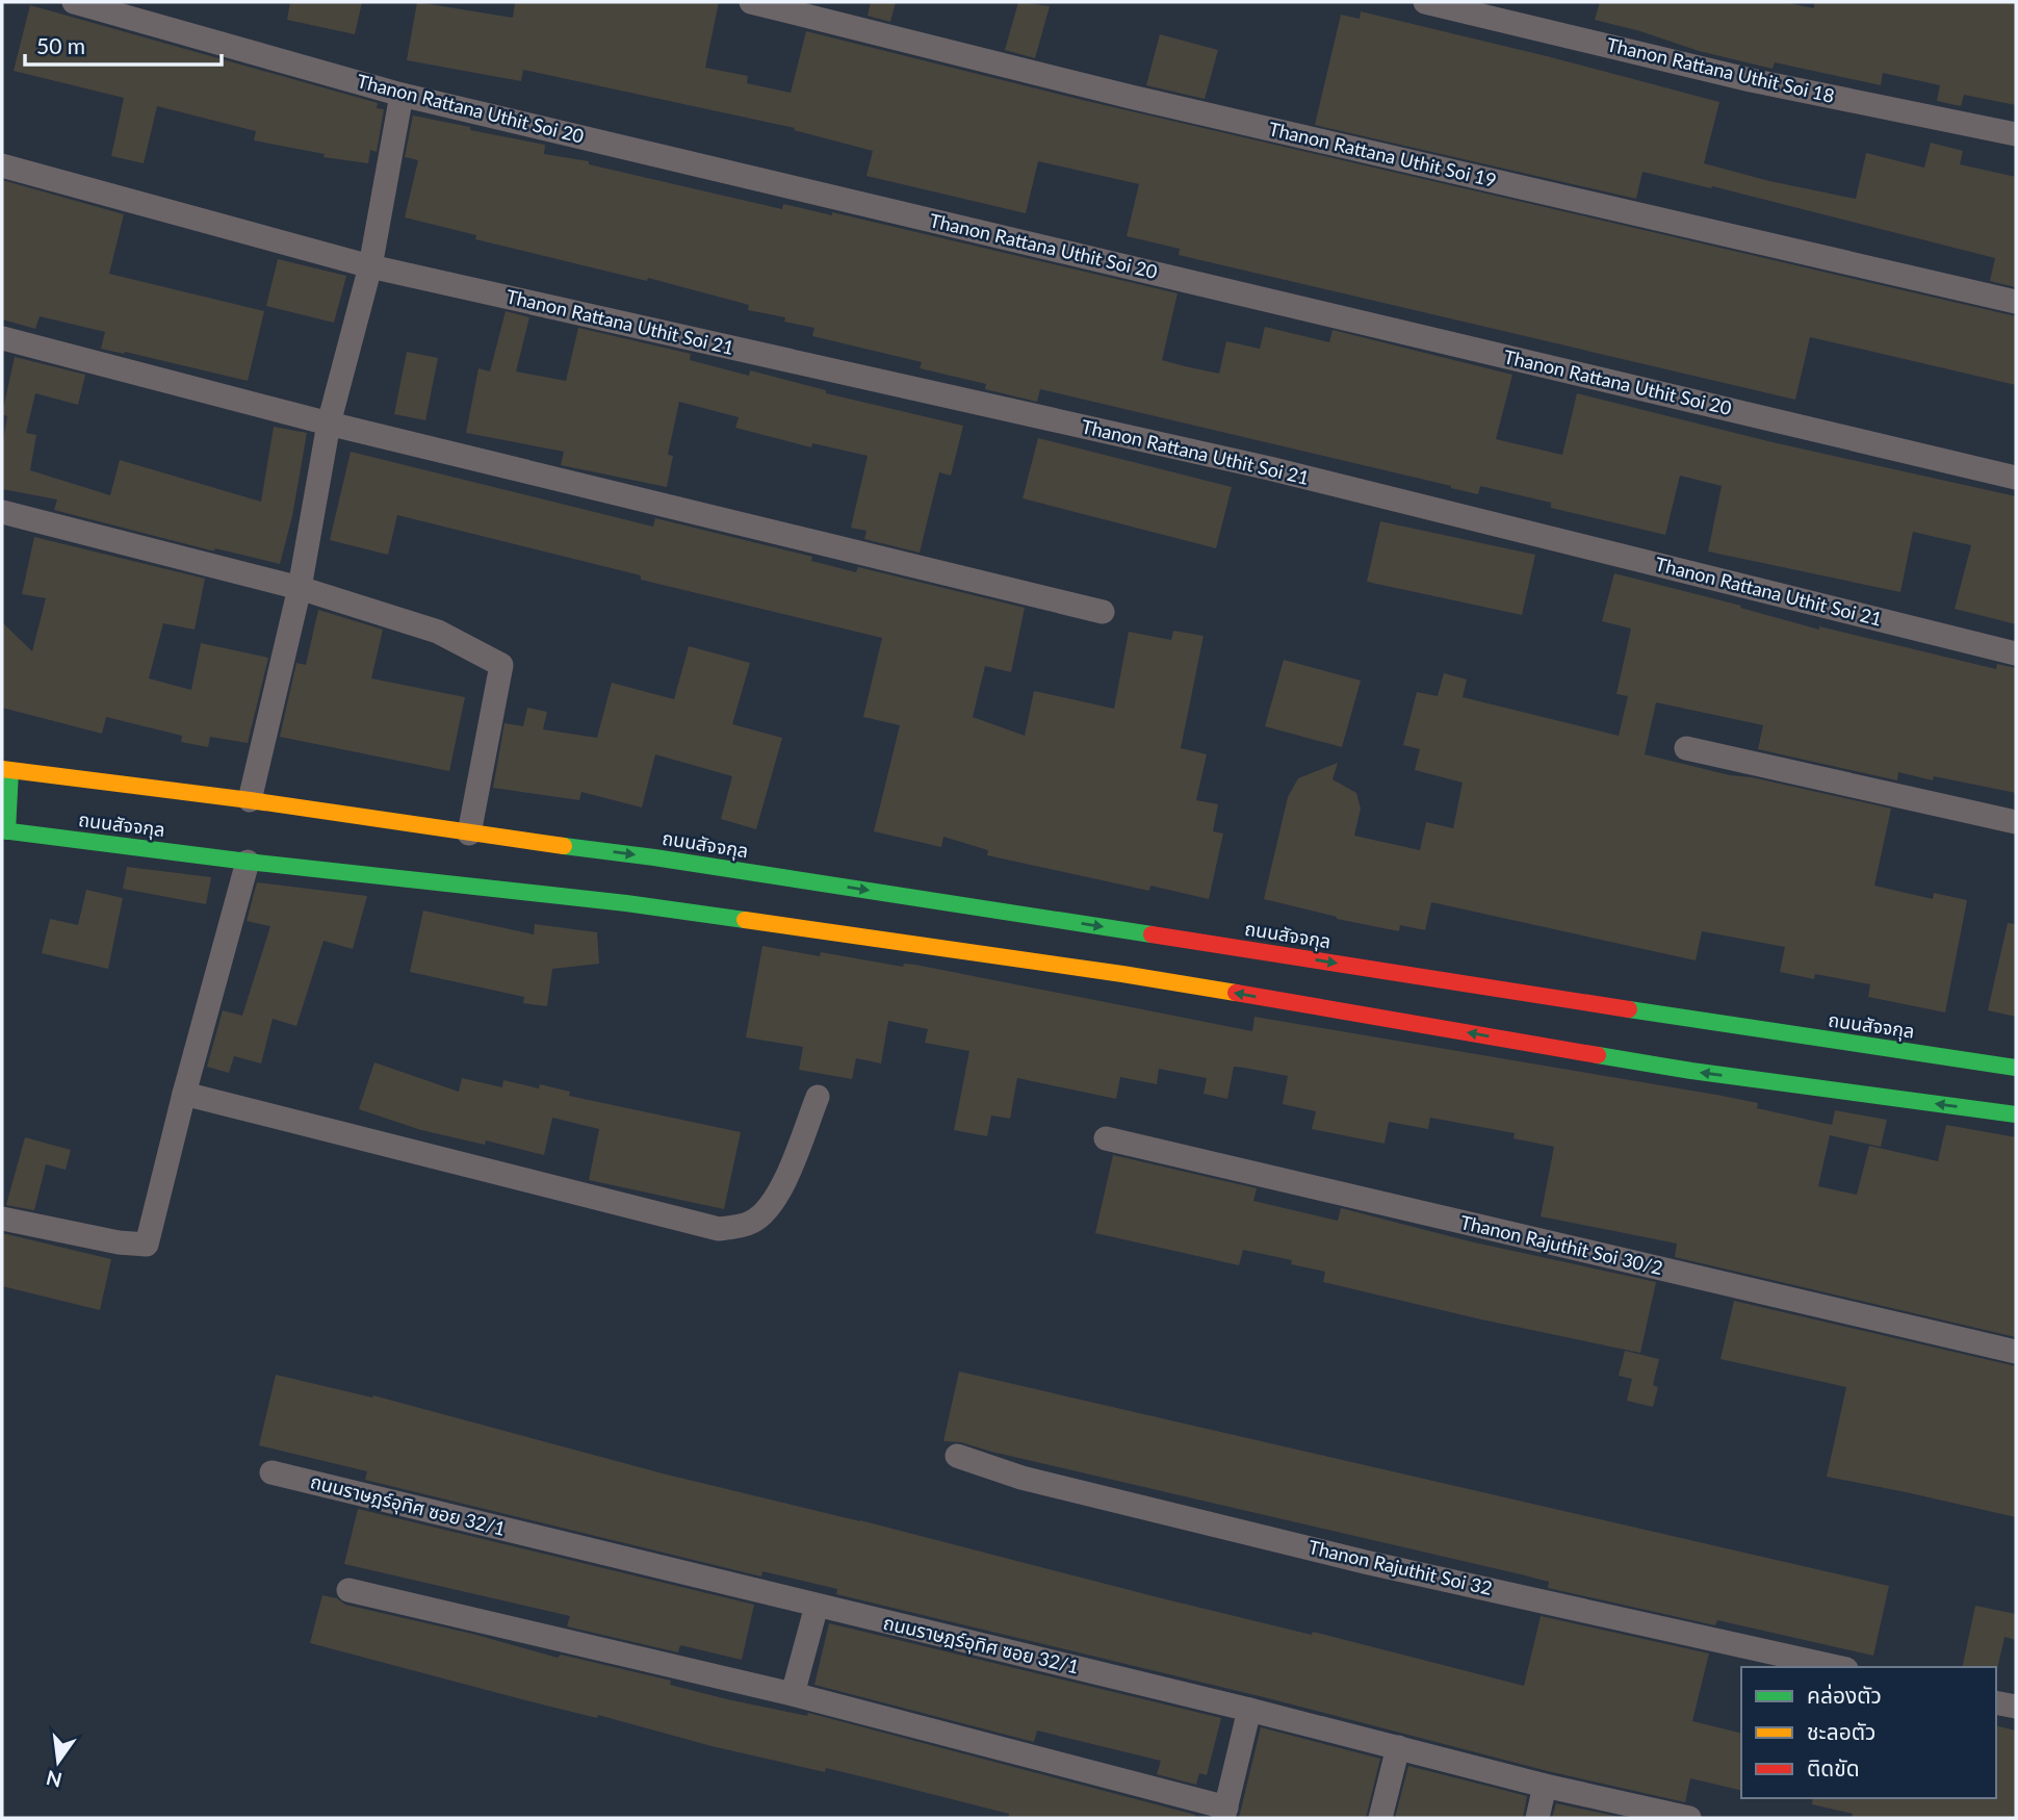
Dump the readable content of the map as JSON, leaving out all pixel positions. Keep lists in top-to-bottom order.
{
  "streets": {
    "street": [
      "Thanon Rattana Uthit Soi 18",
      "Thanon Rattana Uthit Soi 20",
      "Thanon Rattana Uthit Soi 19",
      "Thanon Rattana Uthit Soi 21",
      "ถนนสัจจกุล",
      "Thanon Rajuthit Soi 30/2",
      "ถนนราษฎร์อุทิศ ซอย 32/1",
      "Thanon Rajuthit Soi 32"
    ]
  },
  "legend": ["คล่องตัว", "ชะลอตัว", "ติดขัด"],
  "scale_bar": "50 m",
  "north": "bottom"
}
